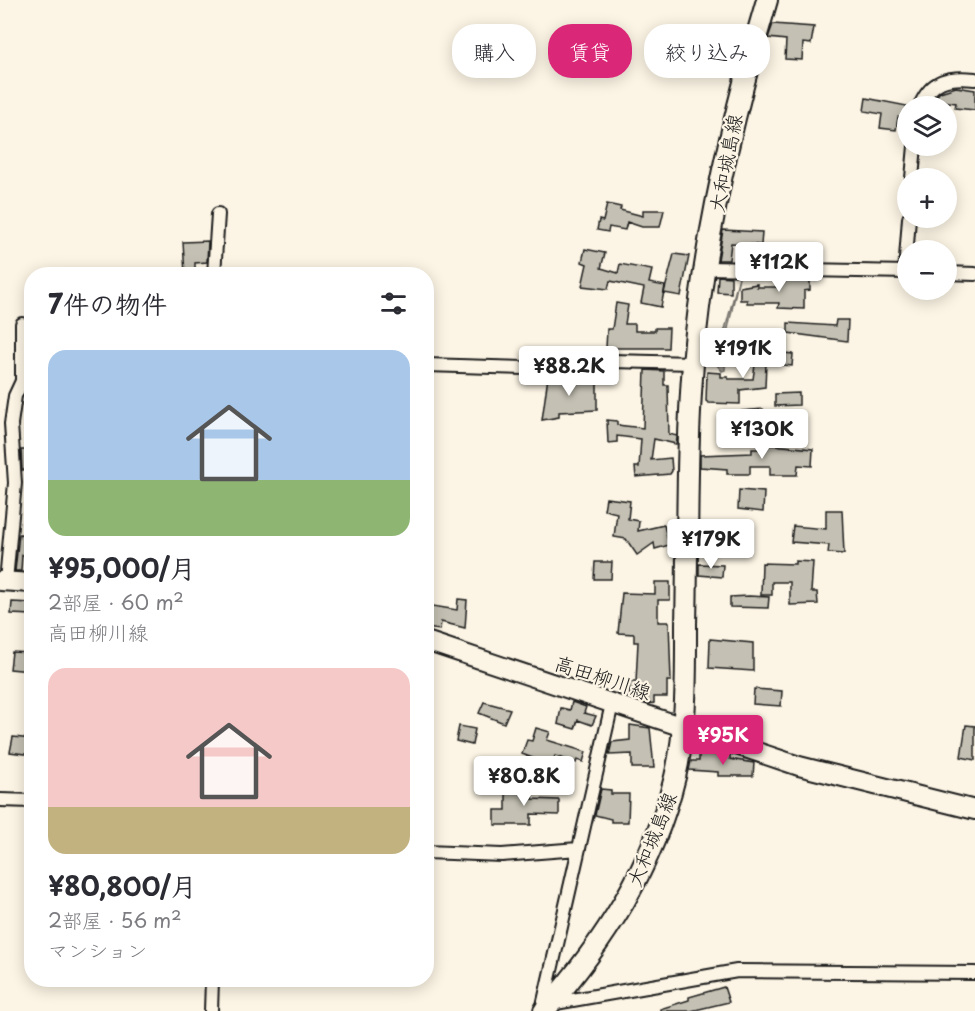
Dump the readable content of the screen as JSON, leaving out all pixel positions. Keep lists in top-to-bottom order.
{
  "streets": {
    "main road": ["大和城島線", "高田柳川線"]
  },
  "crossings": [
    ["大和城島線", "高田柳川線"]
  ],
  "page": {
    "chip": ["購入", "賃貸", "絞り込み"],
    "map_buttons": ["+", "−"],
    "price": [
      "¥112K",
      "¥191K",
      "¥88.2K",
      "¥130K",
      "¥179K",
      "¥95K",
      "¥80.8K"
    ],
    "heading": "7件の物件",
    "list": [
      {
        "name": "¥95,000/月",
        "note": "2部屋 · 60 m² · 高田柳川線"
      },
      {
        "name": "¥80,800/月",
        "note": "2部屋 · 56 m² · マンション"
      }
    ]
  }
}
